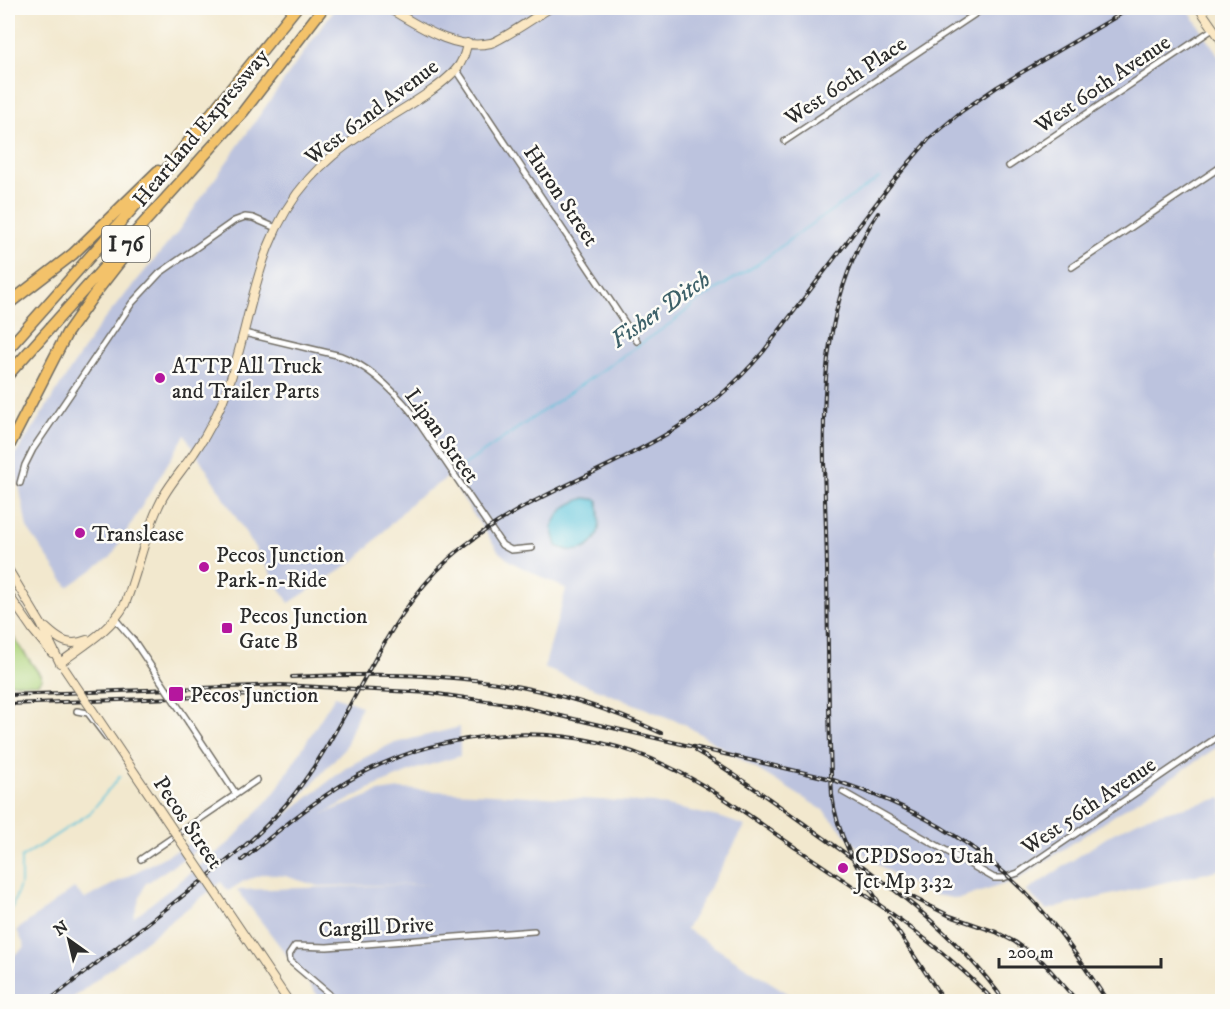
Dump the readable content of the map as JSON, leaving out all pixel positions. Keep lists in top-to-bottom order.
{
  "streets": {
    "highway": ["Heartland Expressway", "I 76"],
    "street": [
      "West 60th Place",
      "West 60th Avenue",
      "West 62nd Avenue",
      "Huron Street",
      "Lipan Street",
      "West 56th Avenue",
      "Pecos Street",
      "Cargill Drive"
    ]
  },
  "crossings": [
    ["West 62nd Avenue", "Huron Street"],
    ["West 62nd Avenue", "Lipan Street"]
  ],
  "water": ["Fisher Ditch"],
  "places": {
    "other": [
      "ATTP All Truck and Trailer Parts",
      "Translease",
      "Pecos Junction Park-n-Ride",
      "CPDS002 Utah Jct Mp 3.32"
    ],
    "transit": ["Pecos Junction Gate B", "Pecos Junction"]
  },
  "scale_bar": "200 m",
  "north": "top left"
}
